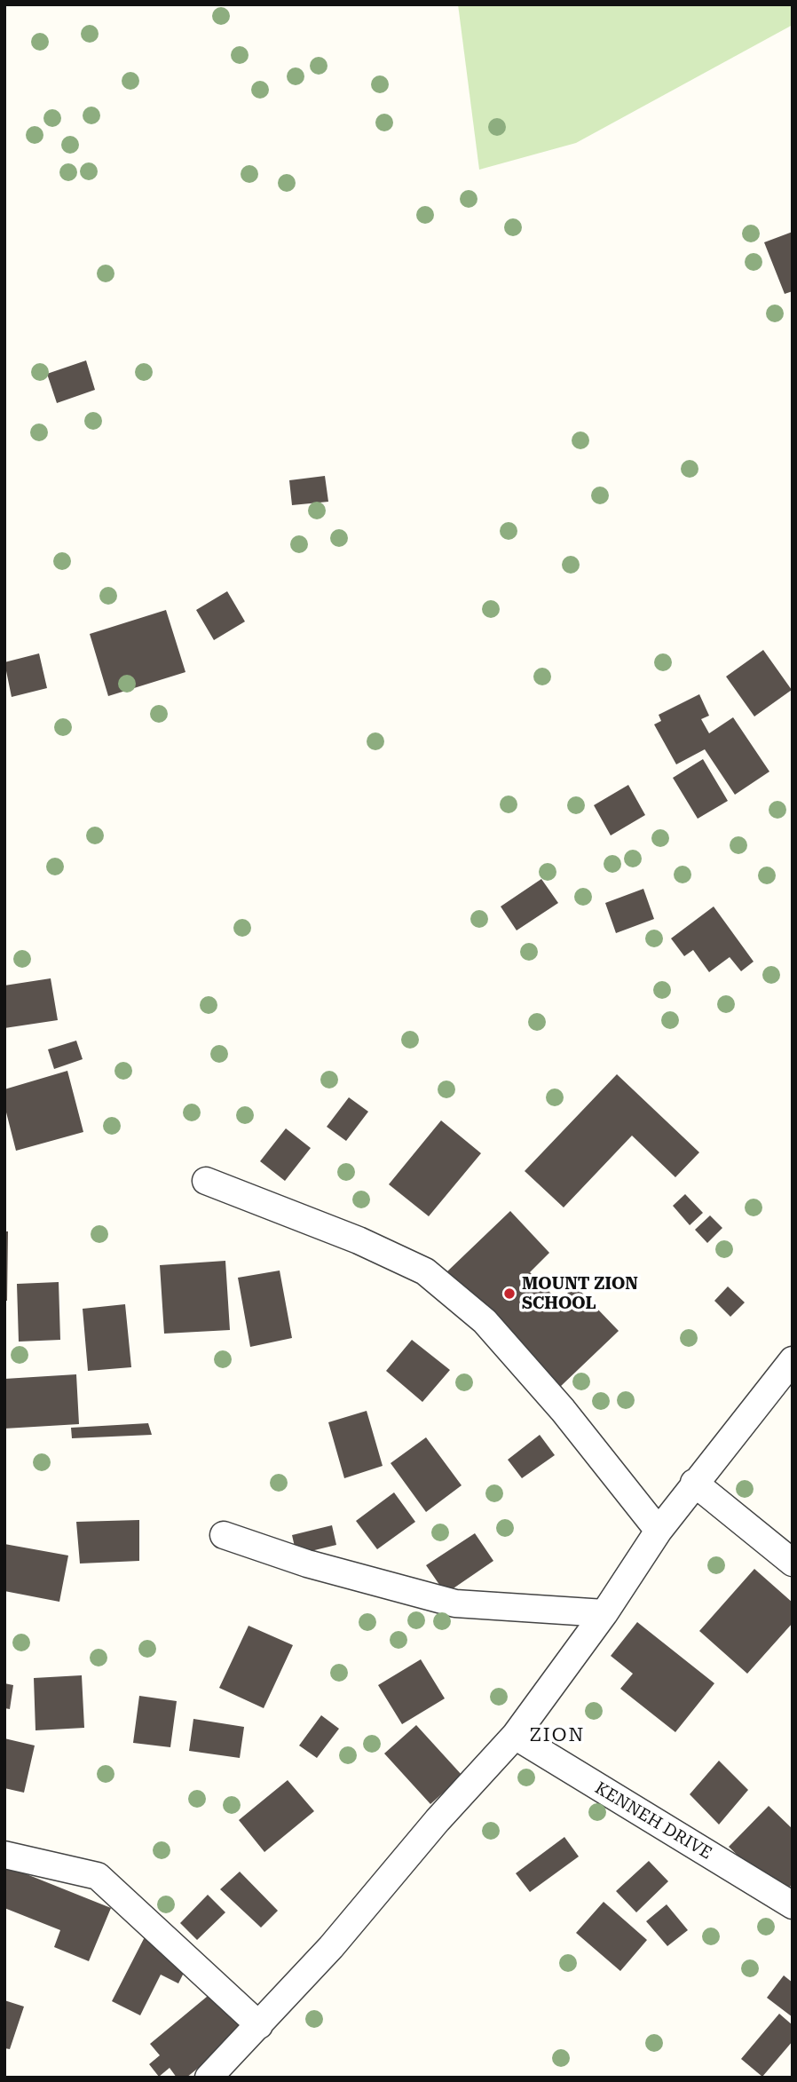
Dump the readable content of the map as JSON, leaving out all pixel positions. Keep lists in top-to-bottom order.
{
  "streets": {
    "street": ["KENNEH DRIVE"]
  },
  "districts": ["ZION"],
  "places": ["MOUNT ZION SCHOOL"]
}
